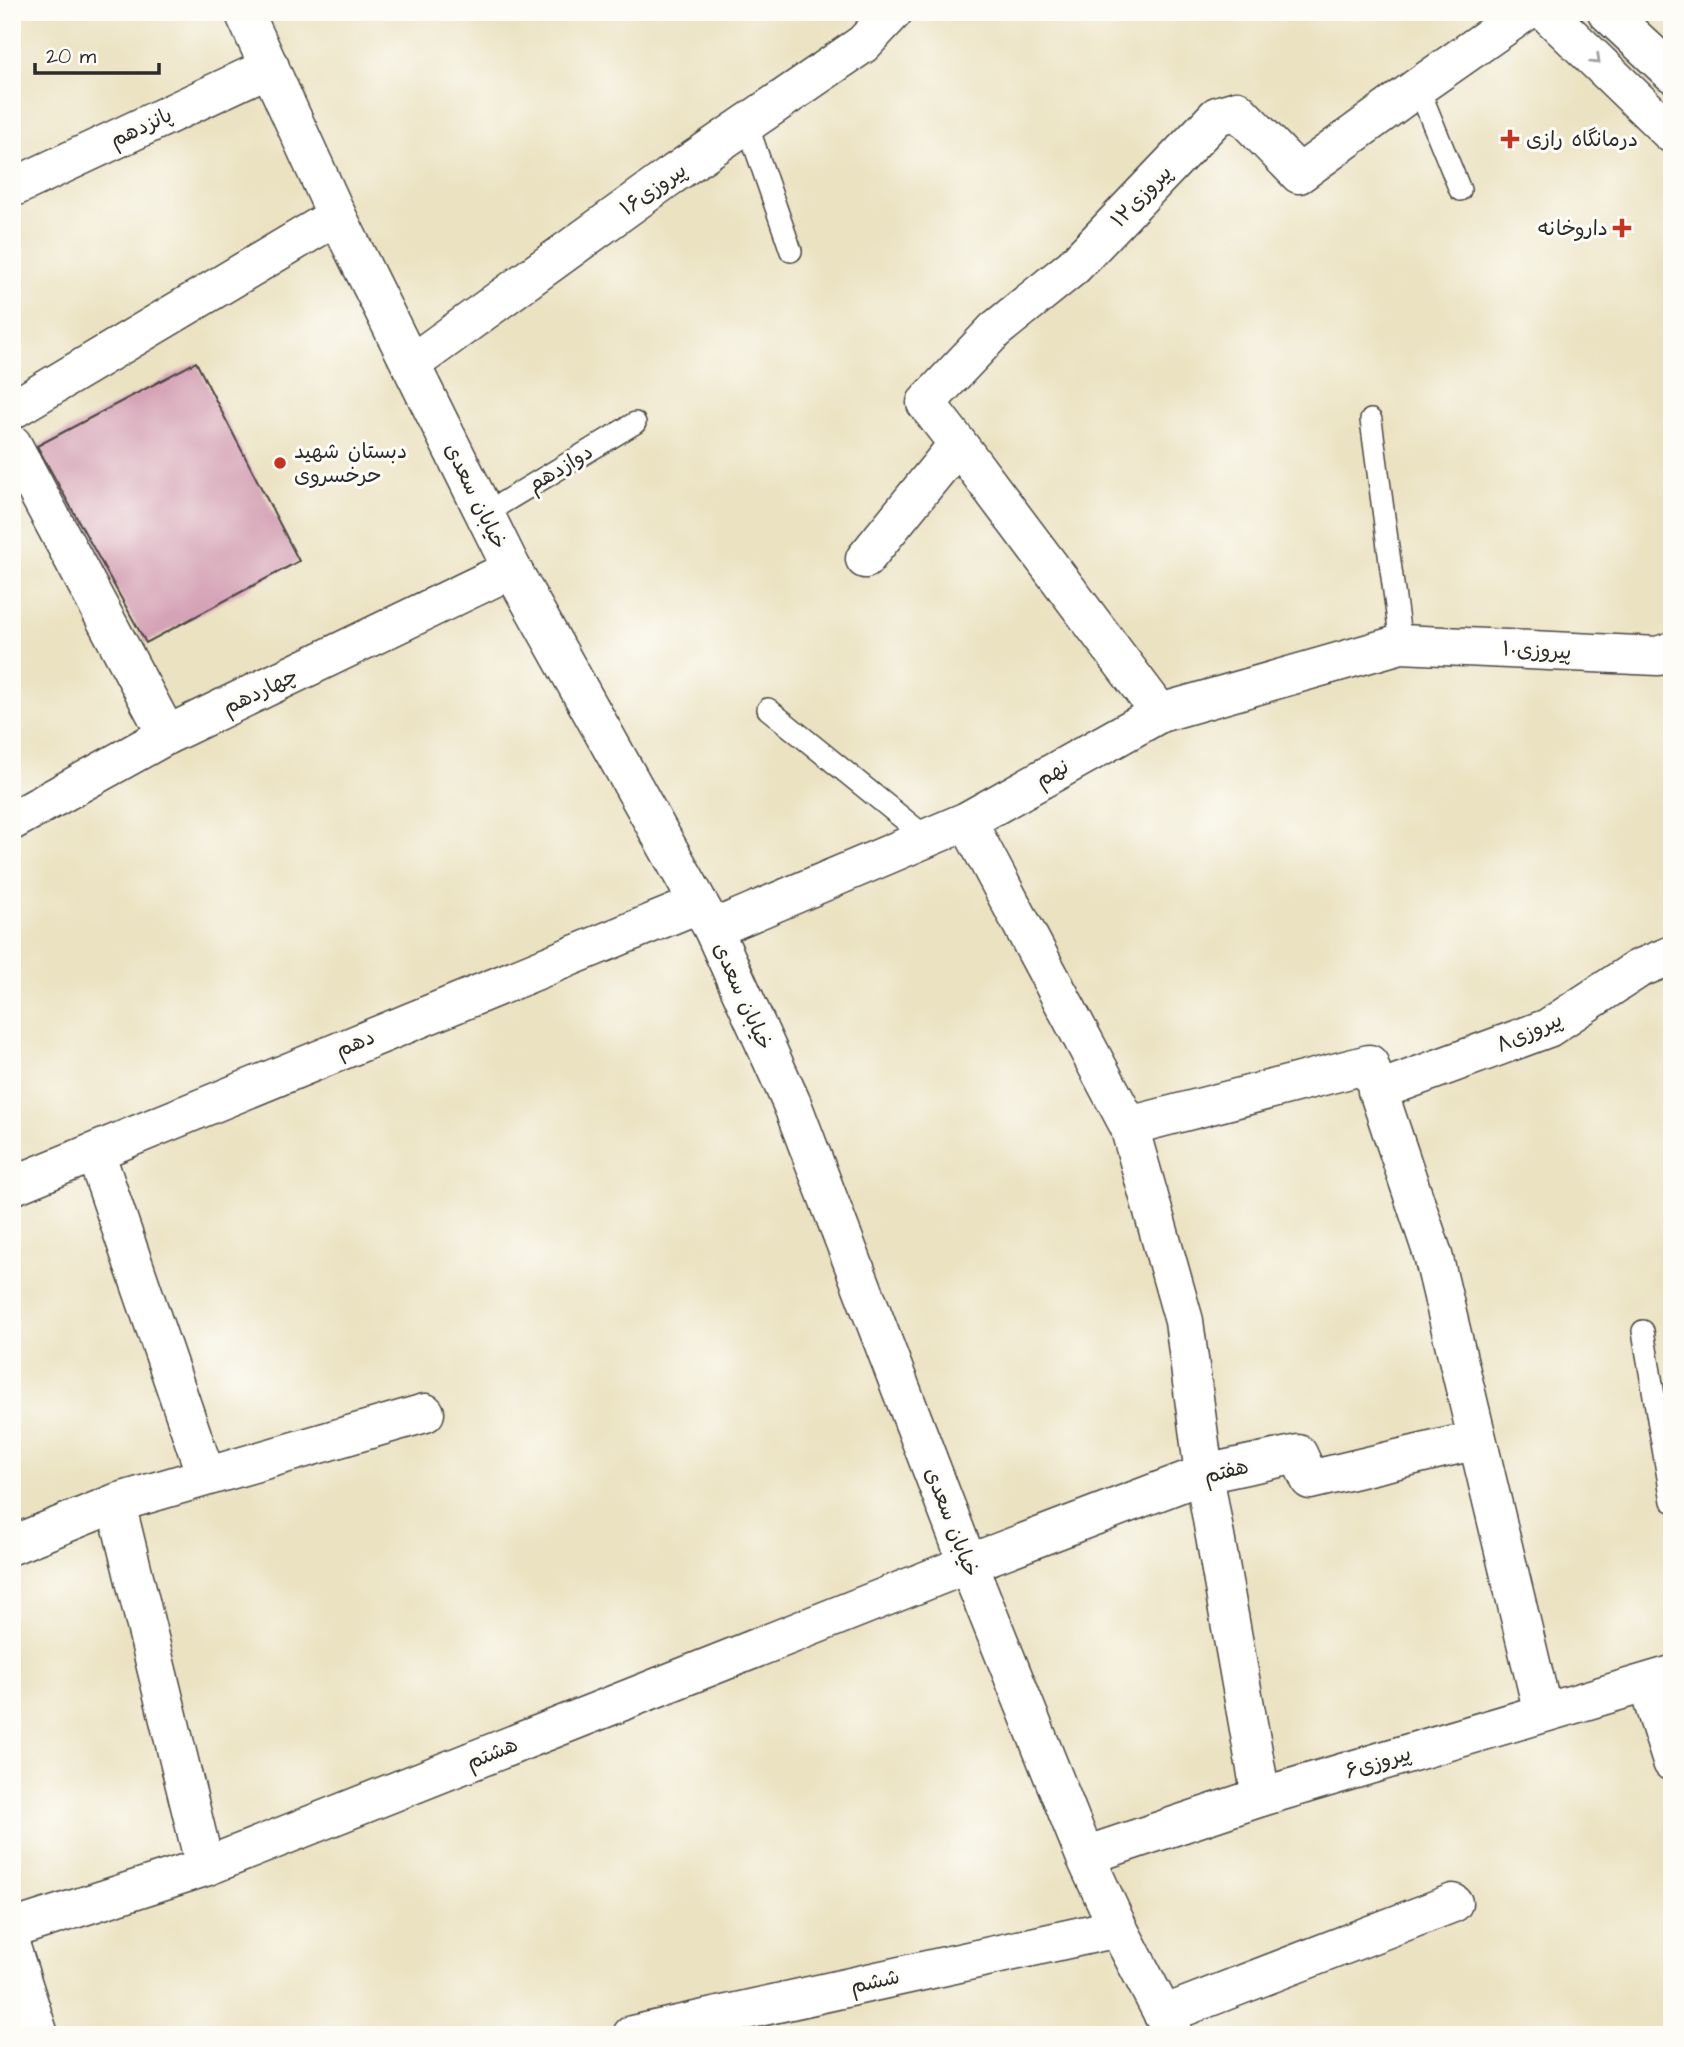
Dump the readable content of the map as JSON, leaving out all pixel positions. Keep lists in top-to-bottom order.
{
  "streets": {
    "street": [
      "پانزدهم",
      "پیروزی۱۶",
      "پیروزی۱۲",
      "خیابان سعدی",
      "پیروزی۱۰",
      "چهاردهم",
      "نهم",
      "پیروزی۸",
      "دهم",
      "هفتم",
      "هشتم",
      "پیروزی۶",
      "ششم"
    ],
    "lane": ["دوازدهم"]
  },
  "crossings": [
    ["پانزدهم", "خیابان سعدی"],
    ["پیروزی۱۶", "خیابان سعدی"],
    ["دوازدهم", "خیابان سعدی"],
    ["خیابان سعدی", "چهاردهم"],
    ["خیابان سعدی", "نهم"],
    ["خیابان سعدی", "دهم"],
    ["خیابان سعدی", "هفتم"],
    ["خیابان سعدی", "هشتم"],
    ["خیابان سعدی", "پیروزی۶"],
    ["خیابان سعدی", "ششم"],
    ["پیروزی۱۰", "نهم"],
    ["نهم", "دهم"],
    ["هفتم", "هشتم"]
  ],
  "places": {
    "health": ["درمانگاه رازی", "داروخانه"],
    "other": ["دبستان شهید حرخسروی"]
  },
  "scale_bar": "20 m"
}
